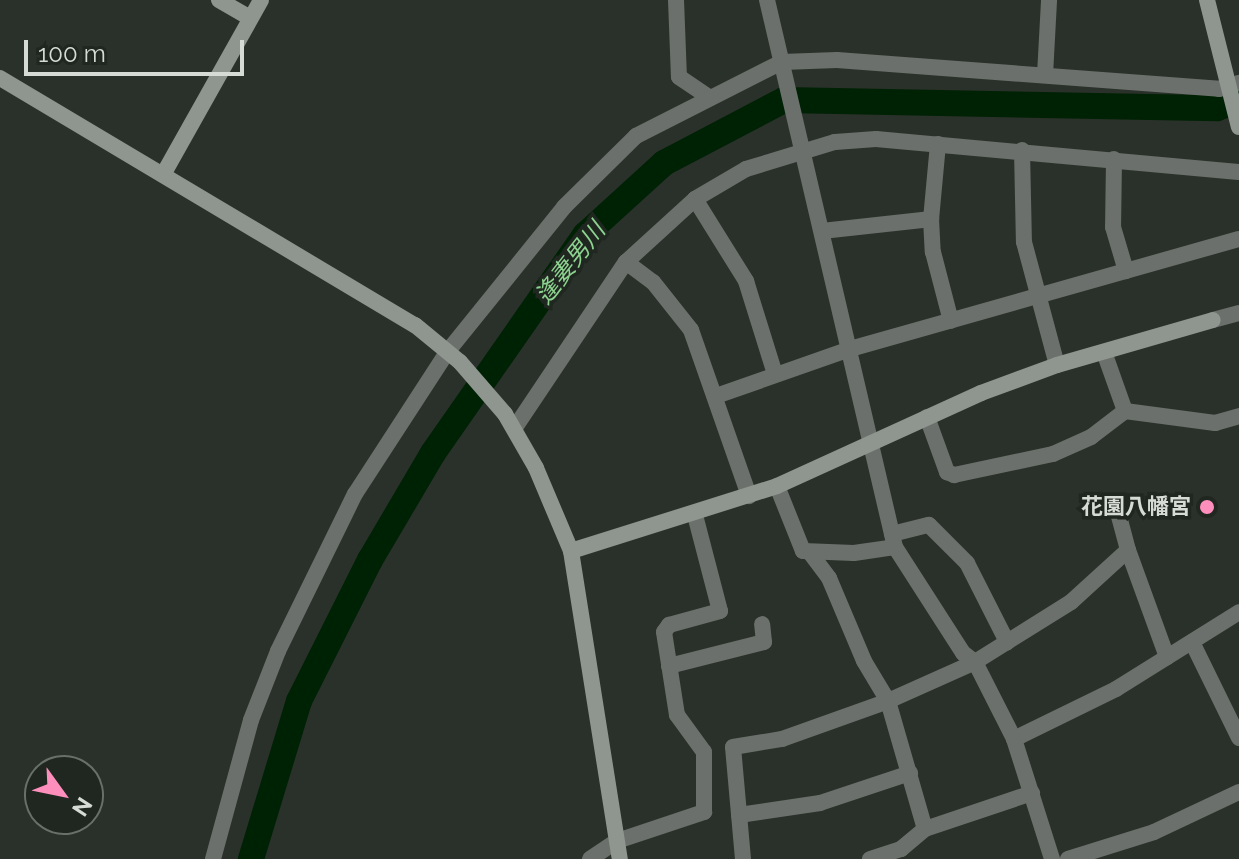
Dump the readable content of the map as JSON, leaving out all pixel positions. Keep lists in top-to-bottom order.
{
  "water": ["逢妻男川"],
  "places": ["花園八幡宮"],
  "scale_bar": "100 m",
  "north": "bottom right"
}
